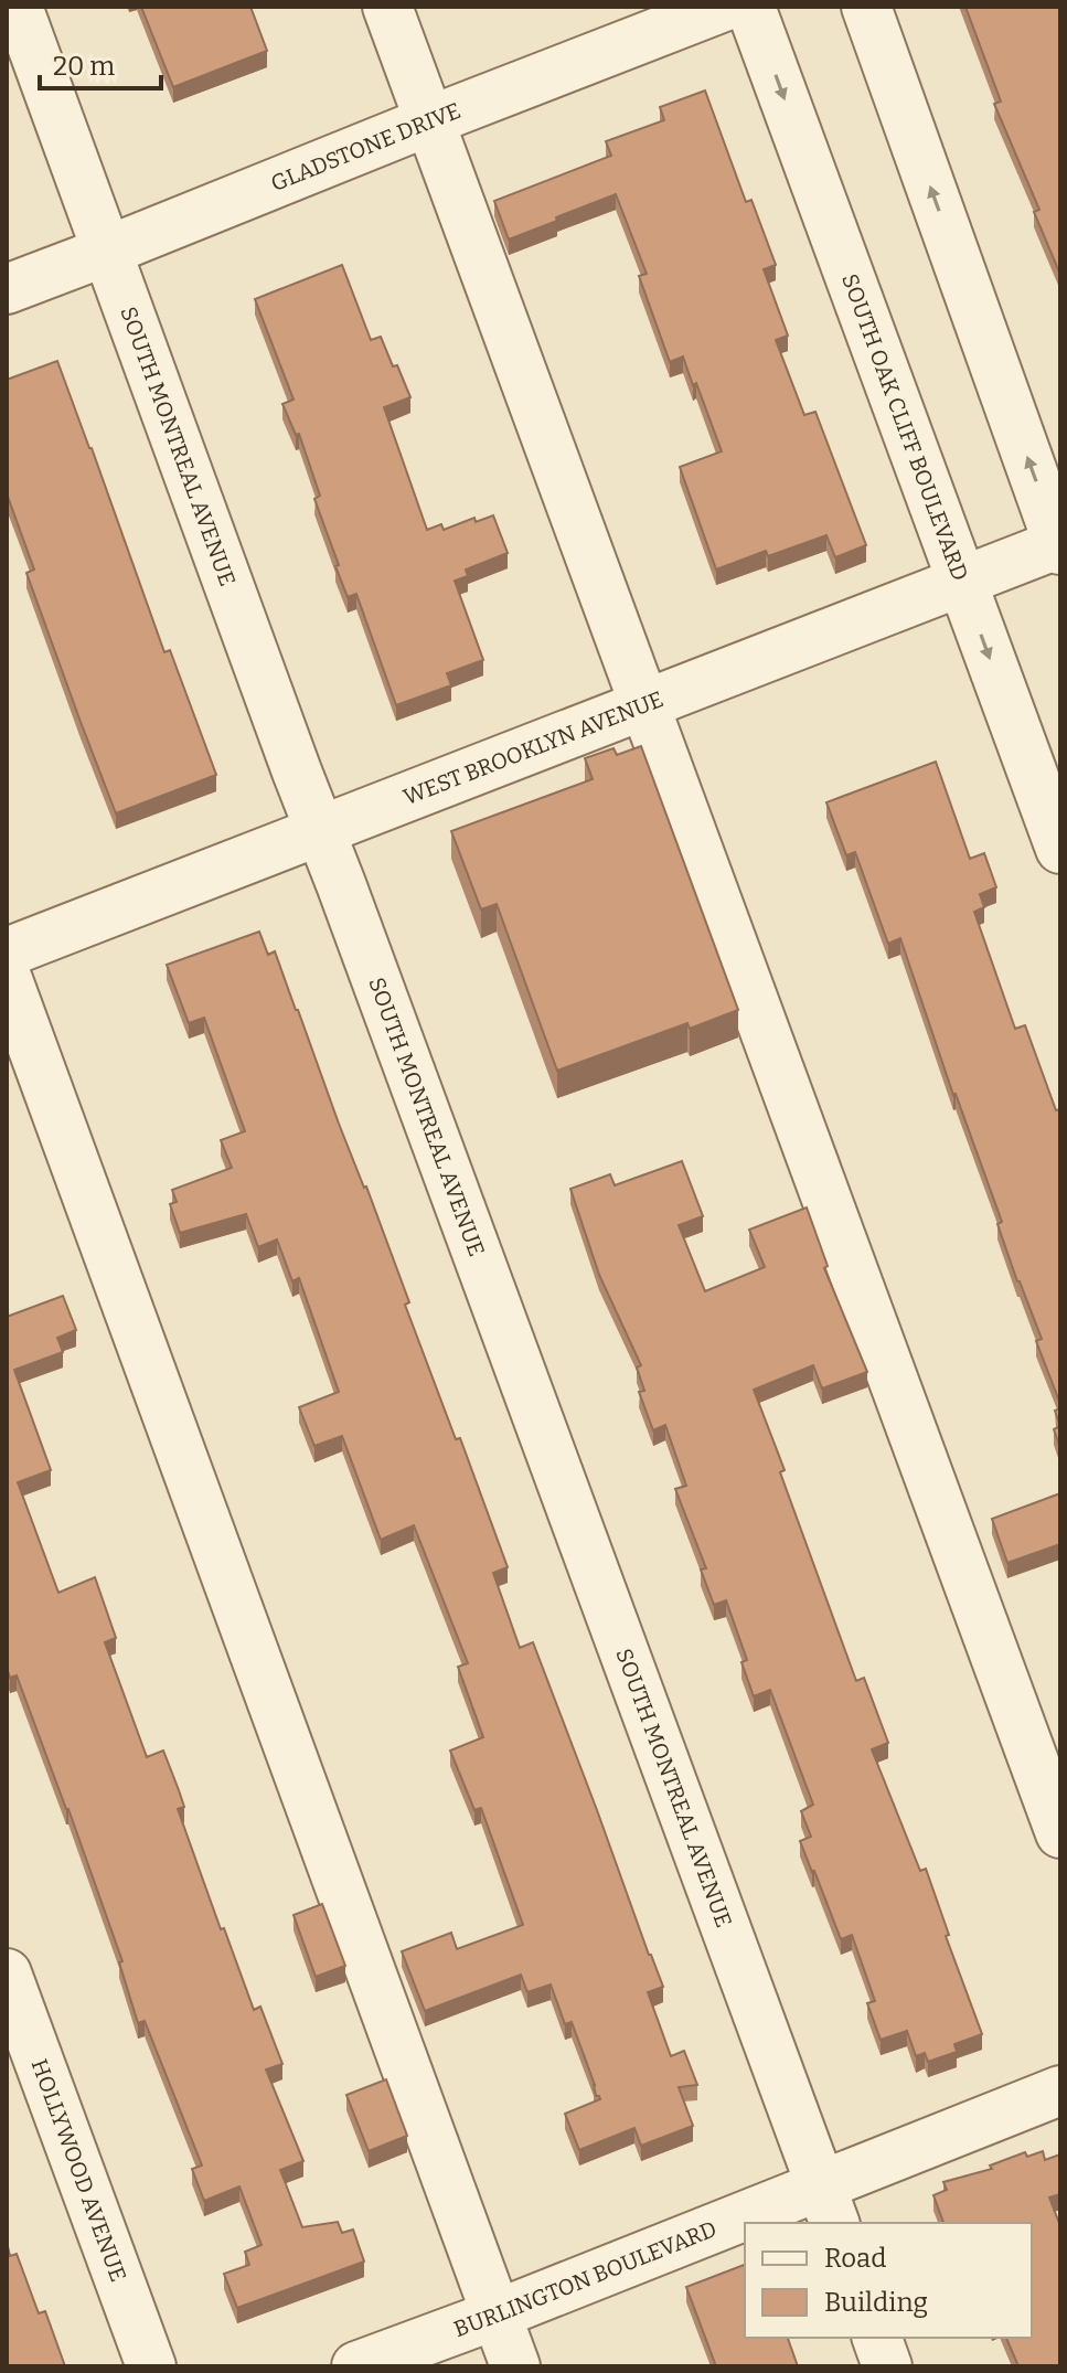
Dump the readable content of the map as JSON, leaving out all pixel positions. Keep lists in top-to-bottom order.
{
  "streets": {
    "street": [
      "GLADSTONE DRIVE",
      "SOUTH OAK CLIFF BOULEVARD",
      "SOUTH MONTREAL AVENUE",
      "WEST BROOKLYN AVENUE",
      "HOLLYWOOD AVENUE",
      "BURLINGTON BOULEVARD"
    ]
  },
  "crossings": [
    ["GLADSTONE DRIVE", "SOUTH MONTREAL AVENUE"],
    ["SOUTH OAK CLIFF BOULEVARD", "WEST BROOKLYN AVENUE"],
    ["SOUTH MONTREAL AVENUE", "WEST BROOKLYN AVENUE"],
    ["SOUTH MONTREAL AVENUE", "BURLINGTON BOULEVARD"]
  ],
  "legend": ["Road", "Building"],
  "scale_bar": "20 m"
}
